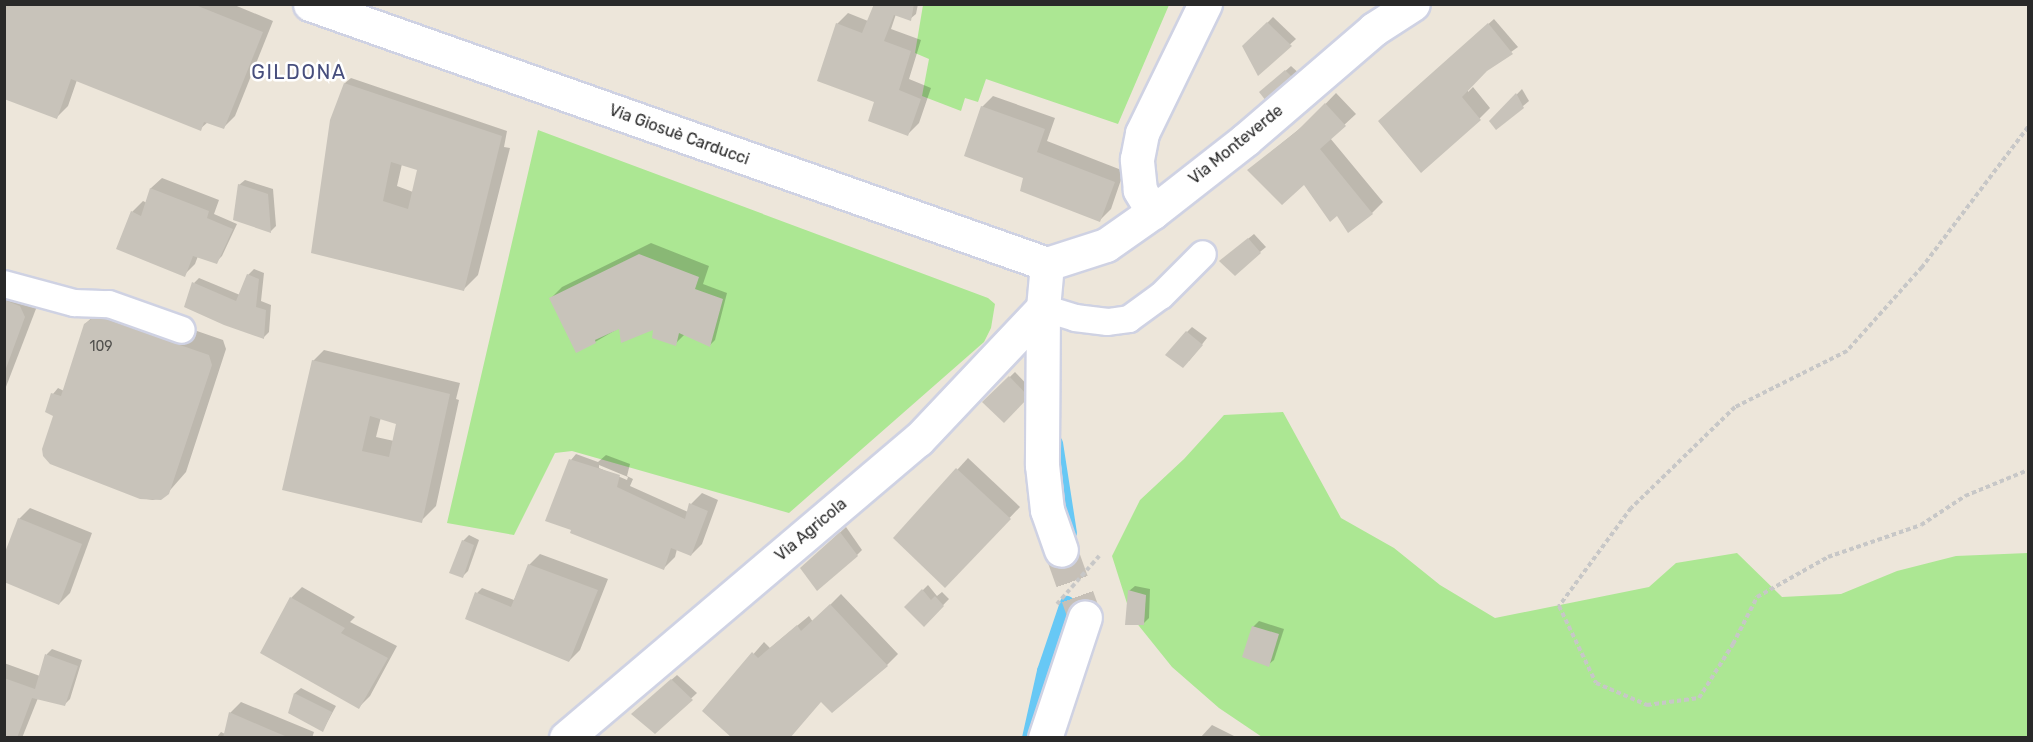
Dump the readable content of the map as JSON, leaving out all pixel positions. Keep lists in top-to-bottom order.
{
  "streets": {
    "street": ["Via Giosuè Carducci", "Via Monteverde", "Via Agricola"]
  },
  "crossings": [
    ["Via Giosuè Carducci", "Via Monteverde"]
  ],
  "districts": ["GILDONA"],
  "house_numbers": ["109"]
}
